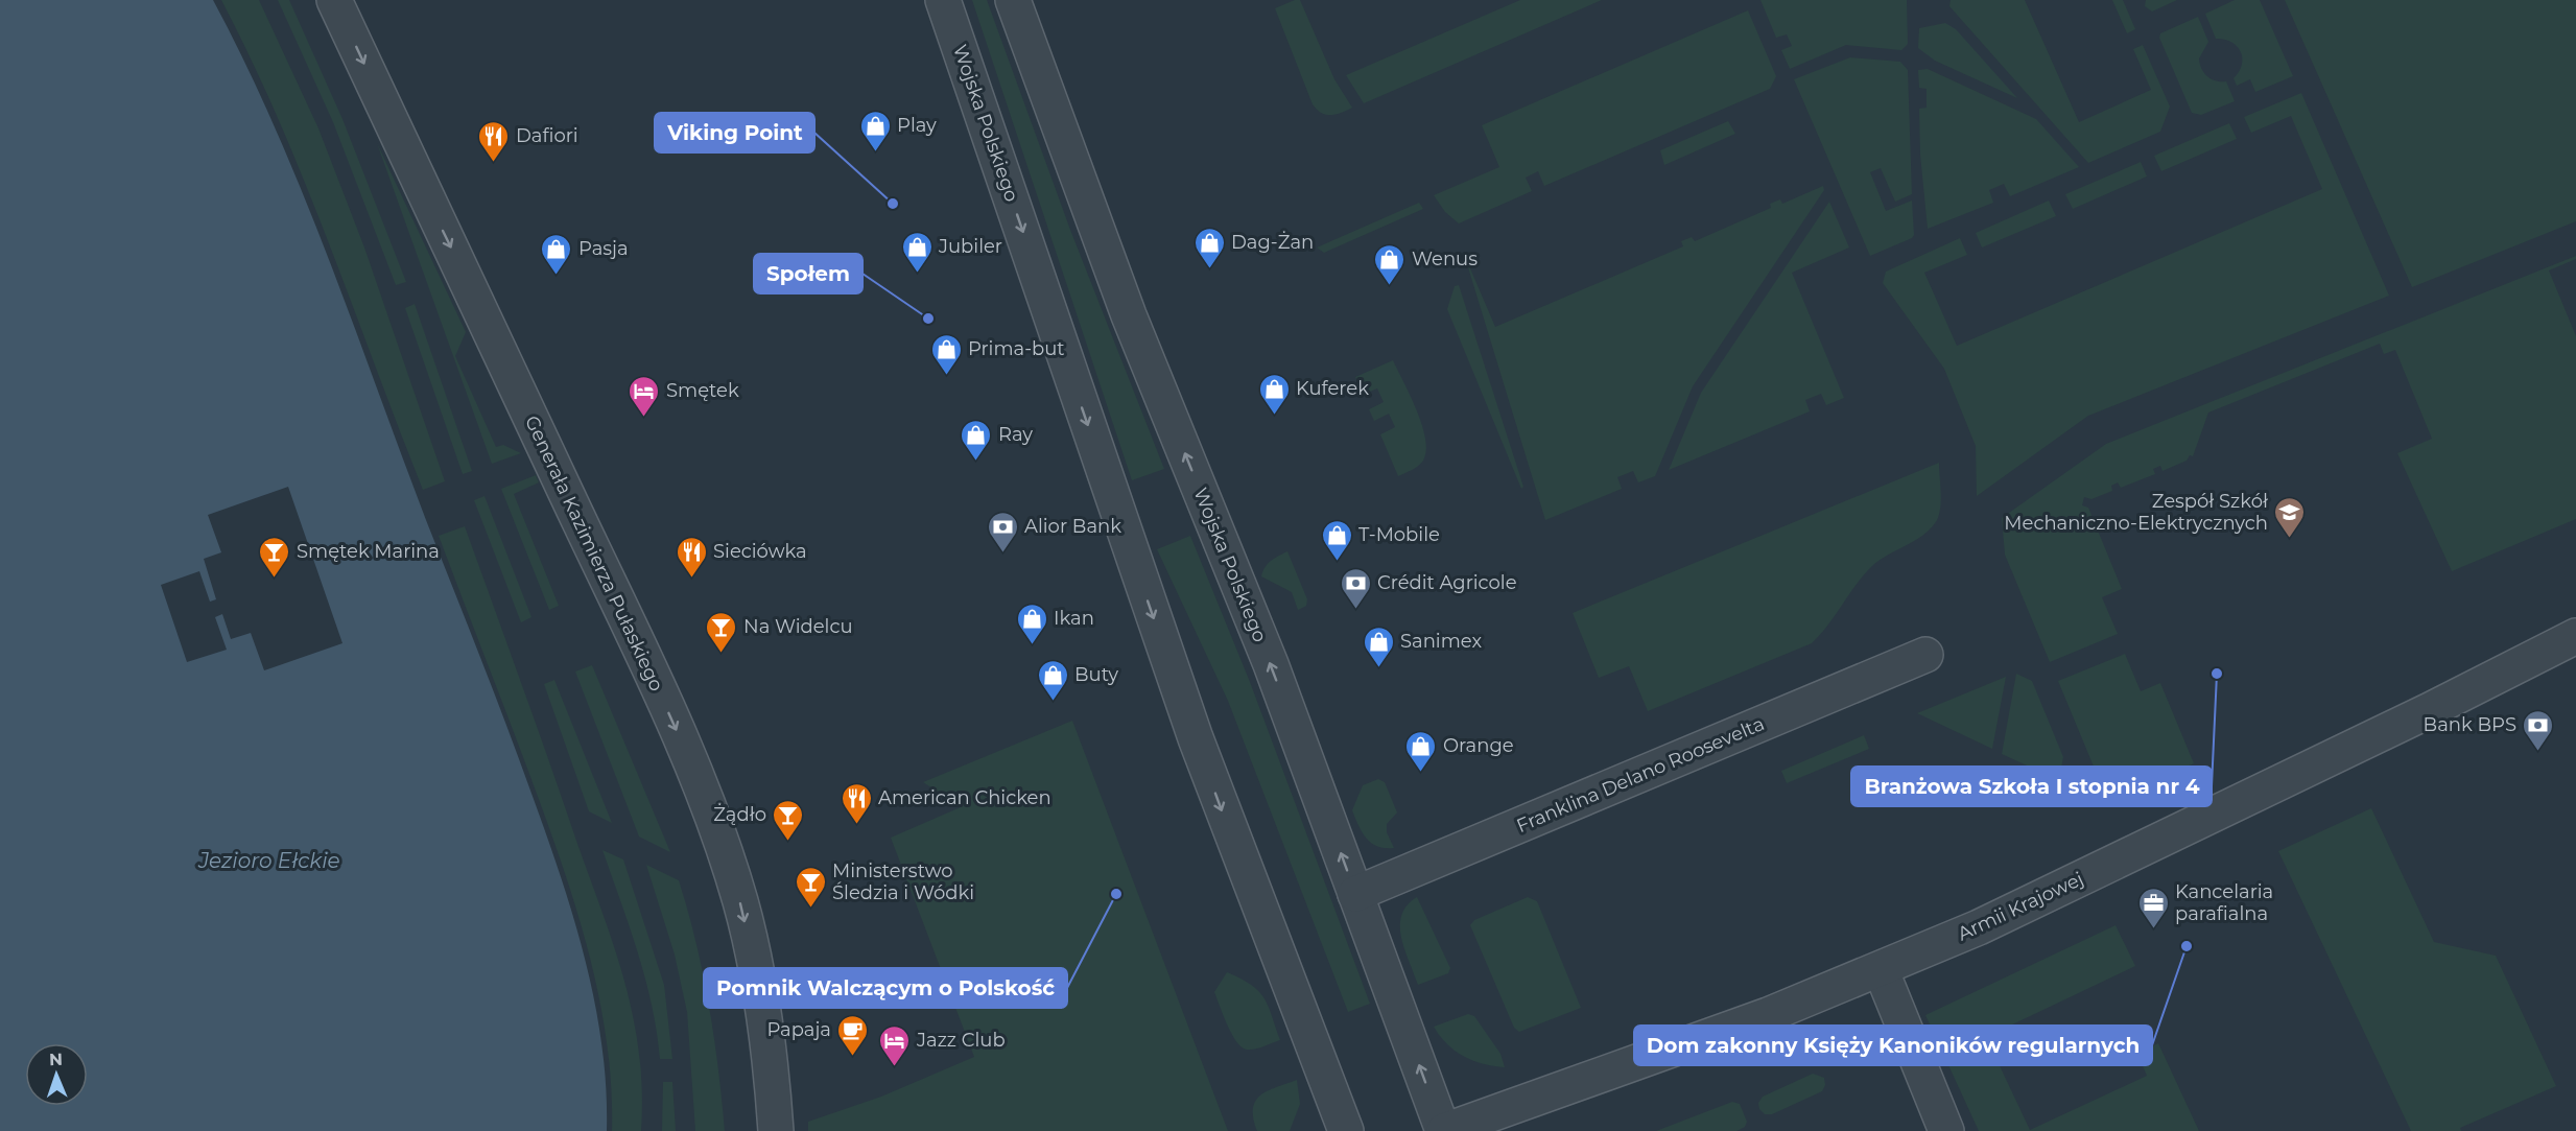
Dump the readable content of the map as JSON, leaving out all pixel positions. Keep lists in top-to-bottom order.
{
  "streets": {
    "street": [
      "Wojska Polskiego",
      "Generała Kazimierza Pułaskiego",
      "Franklina Delano Roosevelta",
      "Armii Krajowej"
    ]
  },
  "crossings": [
    ["Wojska Polskiego", "Franklina Delano Roosevelta"],
    ["Wojska Polskiego", "Armii Krajowej"]
  ],
  "one_way": ["Generała Kazimierza Pułaskiego"],
  "water": ["Jezioro Ełckie"],
  "places": {
    "shop": [
      "Play",
      "Dag-Żan",
      "Jubiler",
      "Pasja",
      "Wenus",
      "Prima-but",
      "Kuferek",
      "Ray",
      "T-Mobile",
      "Ikan",
      "Sanimex",
      "Buty",
      "Orange"
    ],
    "restaurant": ["Dafiori", "Sieciówka", "American Chicken"],
    "other": [
      "Viking Point",
      "Społem",
      "Branżowa Szkoła I stopnia nr 4",
      "Pomnik Walczącym o Polskość",
      "Dom zakonny Księży Kanoników regularnych"
    ],
    "hotel": ["Smętek", "Jazz Club"],
    "school or university": ["Zespół Szkół Mechaniczno-Elektrycznych"],
    "bank": ["Alior Bank", "Crédit Agricole", "Bank BPS"],
    "bar": [
      "Smętek Marina",
      "Na Widelcu",
      "Żądło",
      "Ministerstwo Śledzia i Wódki"
    ],
    "office": ["Kancelaria parafialna"],
    "cafe": ["Papaja"]
  },
  "north": "top"
}
